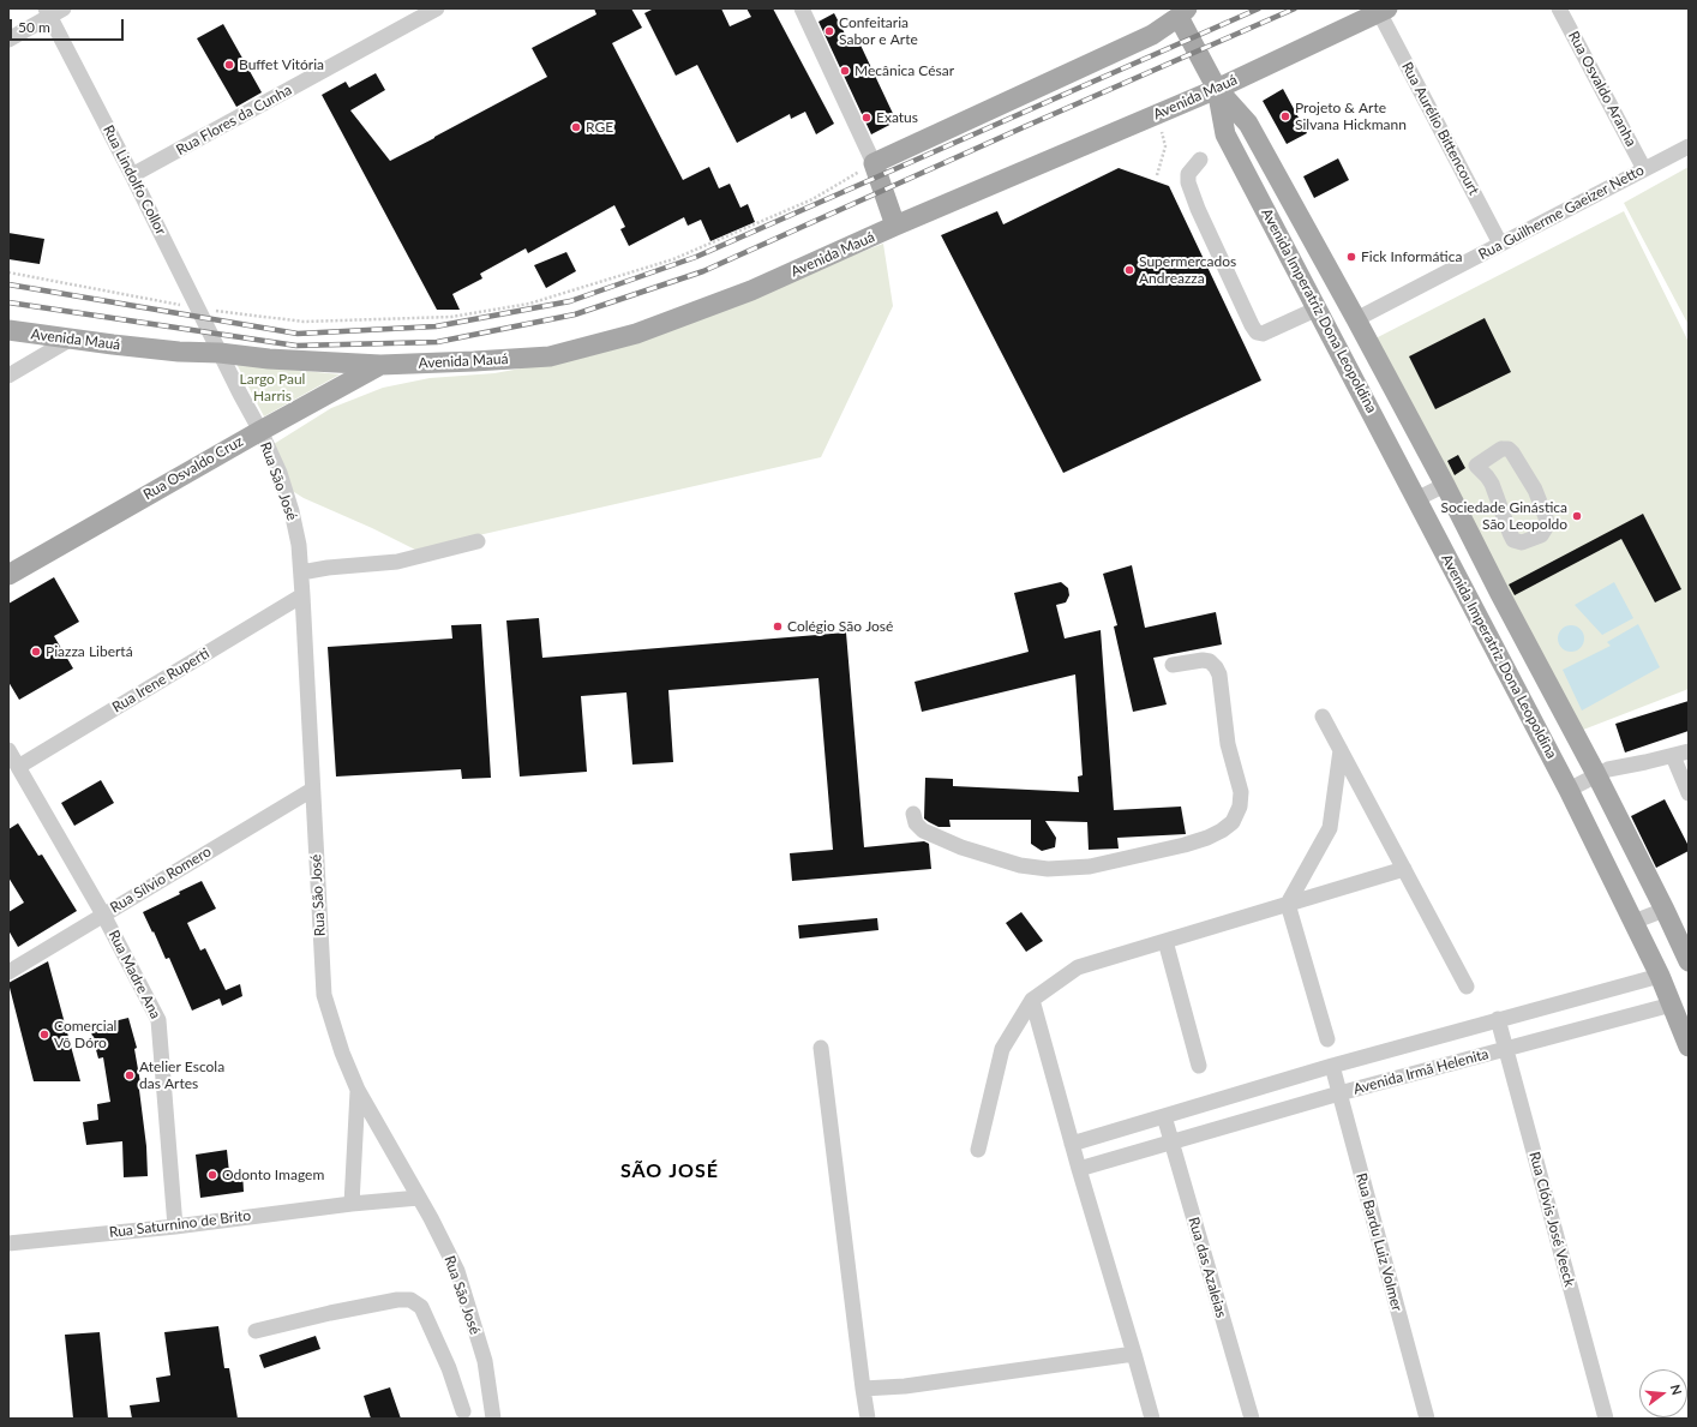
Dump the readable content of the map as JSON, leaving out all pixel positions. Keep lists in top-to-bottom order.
{
  "streets": {
    "main road": ["Avenida Mauá", "Avenida Imperatriz Dona Leopoldina", "Rua Osvaldo Cruz"],
    "street": [
      "Rua Osvaldo Aranha",
      "Rua Flores da Cunha",
      "Rua Aurélio Bittencourt",
      "Rua Lindolfo Collor",
      "Rua Guilherme Gaeizer Netto",
      "Rua São José",
      "Rua Irene Ruperti",
      "Rua Sílvio Romero",
      "Rua Madre Ana",
      "Avenida Irmã Helenita",
      "Rua Clóvis José Veeck",
      "Rua Saturnino de Brito",
      "Rua Bardu Luiz Volmer",
      "Rua das Azaleias"
    ]
  },
  "crossings": [
    ["Rua Osvaldo Aranha", "Rua Guilherme Gaeizer Netto"],
    ["Avenida Mauá", "Rua Aurélio Bittencourt"],
    ["Avenida Mauá", "Rua Lindolfo Collor"],
    ["Avenida Mauá", "Avenida Imperatriz Dona Leopoldina"],
    ["Avenida Mauá", "Rua Osvaldo Cruz"],
    ["Avenida Mauá", "Rua São José"],
    ["Rua Flores da Cunha", "Rua Lindolfo Collor"],
    ["Rua Aurélio Bittencourt", "Rua Guilherme Gaeizer Netto"],
    ["Rua Lindolfo Collor", "Rua São José"],
    ["Rua Guilherme Gaeizer Netto", "Avenida Imperatriz Dona Leopoldina"],
    ["Avenida Imperatriz Dona Leopoldina", "Avenida Irmã Helenita"],
    ["Rua Osvaldo Cruz", "Rua São José"],
    ["Rua São José", "Rua Irene Ruperti"],
    ["Rua São José", "Rua Sílvio Romero"],
    ["Rua São José", "Rua Saturnino de Brito"],
    ["Rua Irene Ruperti", "Rua Madre Ana"],
    ["Rua Sílvio Romero", "Rua Madre Ana"],
    ["Rua Madre Ana", "Rua Saturnino de Brito"],
    ["Avenida Irmã Helenita", "Rua Clóvis José Veeck"],
    ["Avenida Irmã Helenita", "Rua Bardu Luiz Volmer"],
    ["Avenida Irmã Helenita", "Rua das Azaleias"]
  ],
  "districts": ["SÃO JOSÉ"],
  "parks": ["Largo Paul Harris"],
  "places": [
    "Confeitaria Sabor e Arte",
    "Buffet Vitória",
    "Mecânica César",
    "Projeto & Arte Silvana Hickmann",
    "Exatus",
    "RGE",
    "Fick Informática",
    "Supermercados Andreazza",
    "Sociedade Ginástica São Leopoldo",
    "Colégio São José",
    "Piazza Libertá",
    "Comercial Vô Dóro",
    "Atelier Escola das Artes",
    "Odonto Imagem"
  ],
  "scale_bar": "50 m",
  "north": "right"
}
